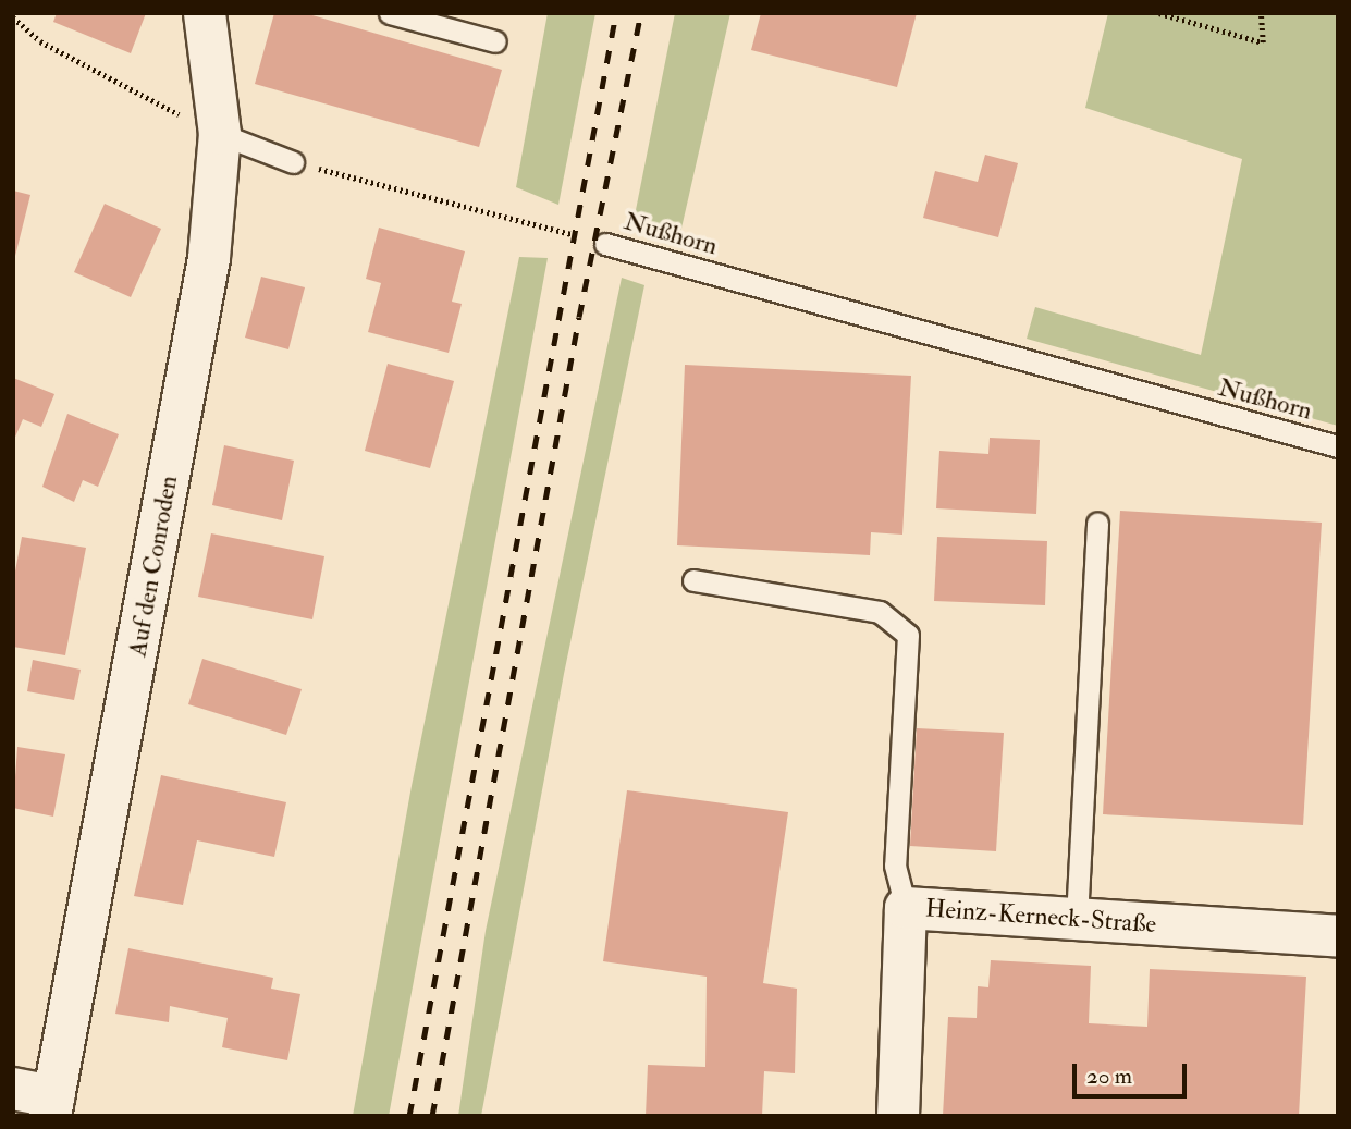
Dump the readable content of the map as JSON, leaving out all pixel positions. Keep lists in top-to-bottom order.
{
  "streets": {
    "street": ["Auf den Conroden", "Heinz-Kerneck-Straße"],
    "lane": ["Nußhorn"]
  },
  "scale_bar": "20 m"
}
